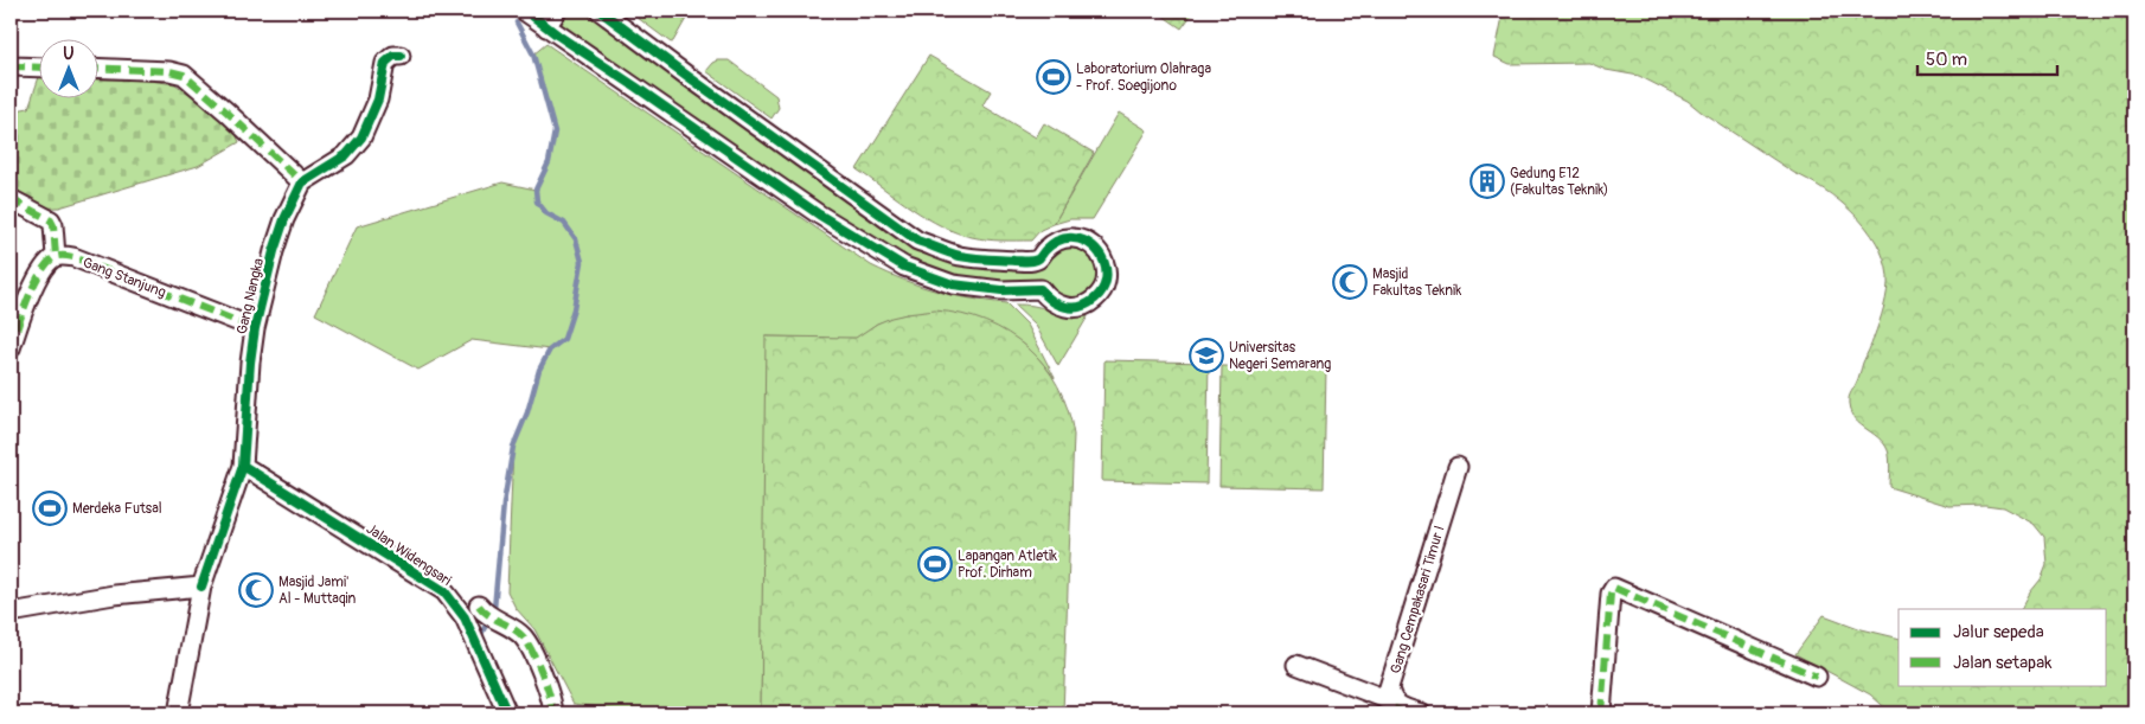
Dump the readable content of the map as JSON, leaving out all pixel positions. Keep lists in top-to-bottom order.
{
  "streets": {
    "street": [
      "Gang Stanjung",
      "Gang Nangka",
      "Jalan Widengsari",
      "Gang Cempakasari Timur I"
    ]
  },
  "crossings": [
    ["Gang Stanjung", "Gang Nangka"],
    ["Gang Nangka", "Jalan Widengsari"]
  ],
  "places": {
    "sports": ["Laboratorium Olahraga - Prof. Soegijono", "Merdeka Futsal", "Lapangan Atletik Prof. Dirham"],
    "building": ["Gedung E12 (Fakultas Teknik)"],
    "mosque": ["Masjid Fakultas Teknik", "Masjid Jami' Al - Muttaqin"],
    "school or university": ["Universitas Negeri Semarang"]
  },
  "legend": ["Jalur sepeda", "Jalan setapak"],
  "scale_bar": "50 m",
  "north": "top"
}
